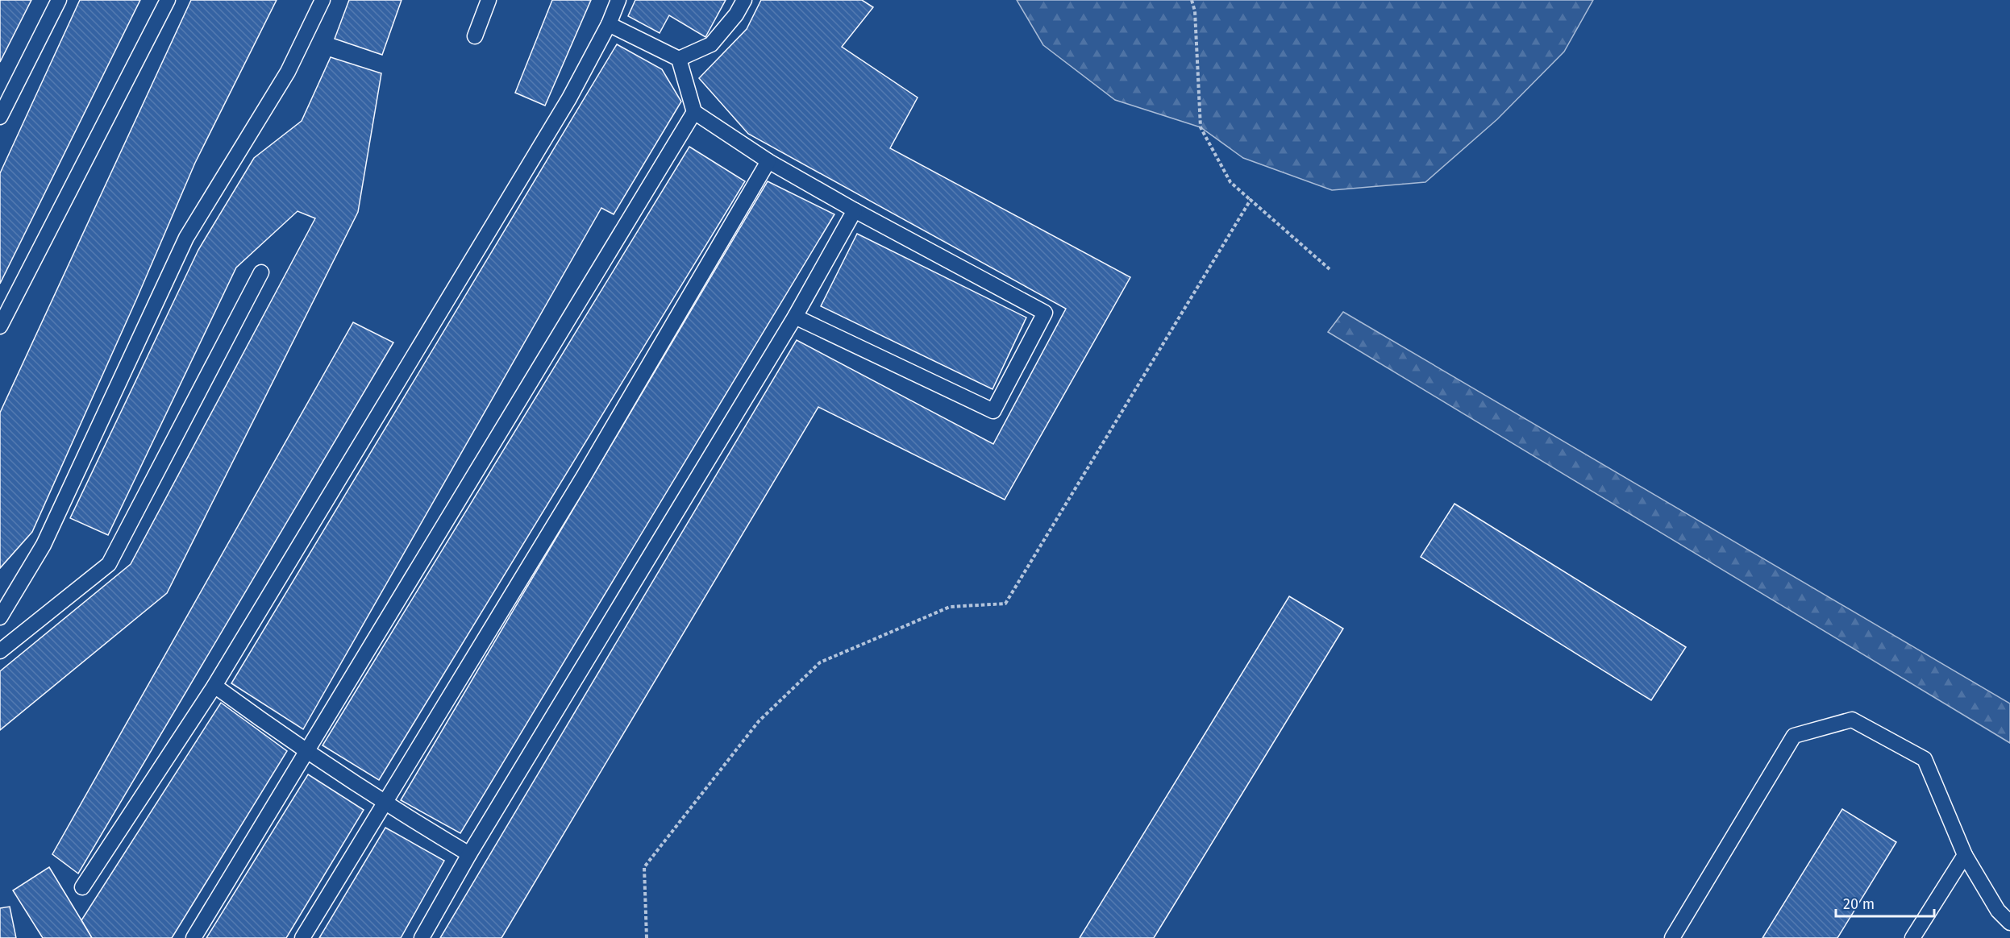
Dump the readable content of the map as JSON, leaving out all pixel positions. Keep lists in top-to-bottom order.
{
  "scale_bar": "20 m"
}
